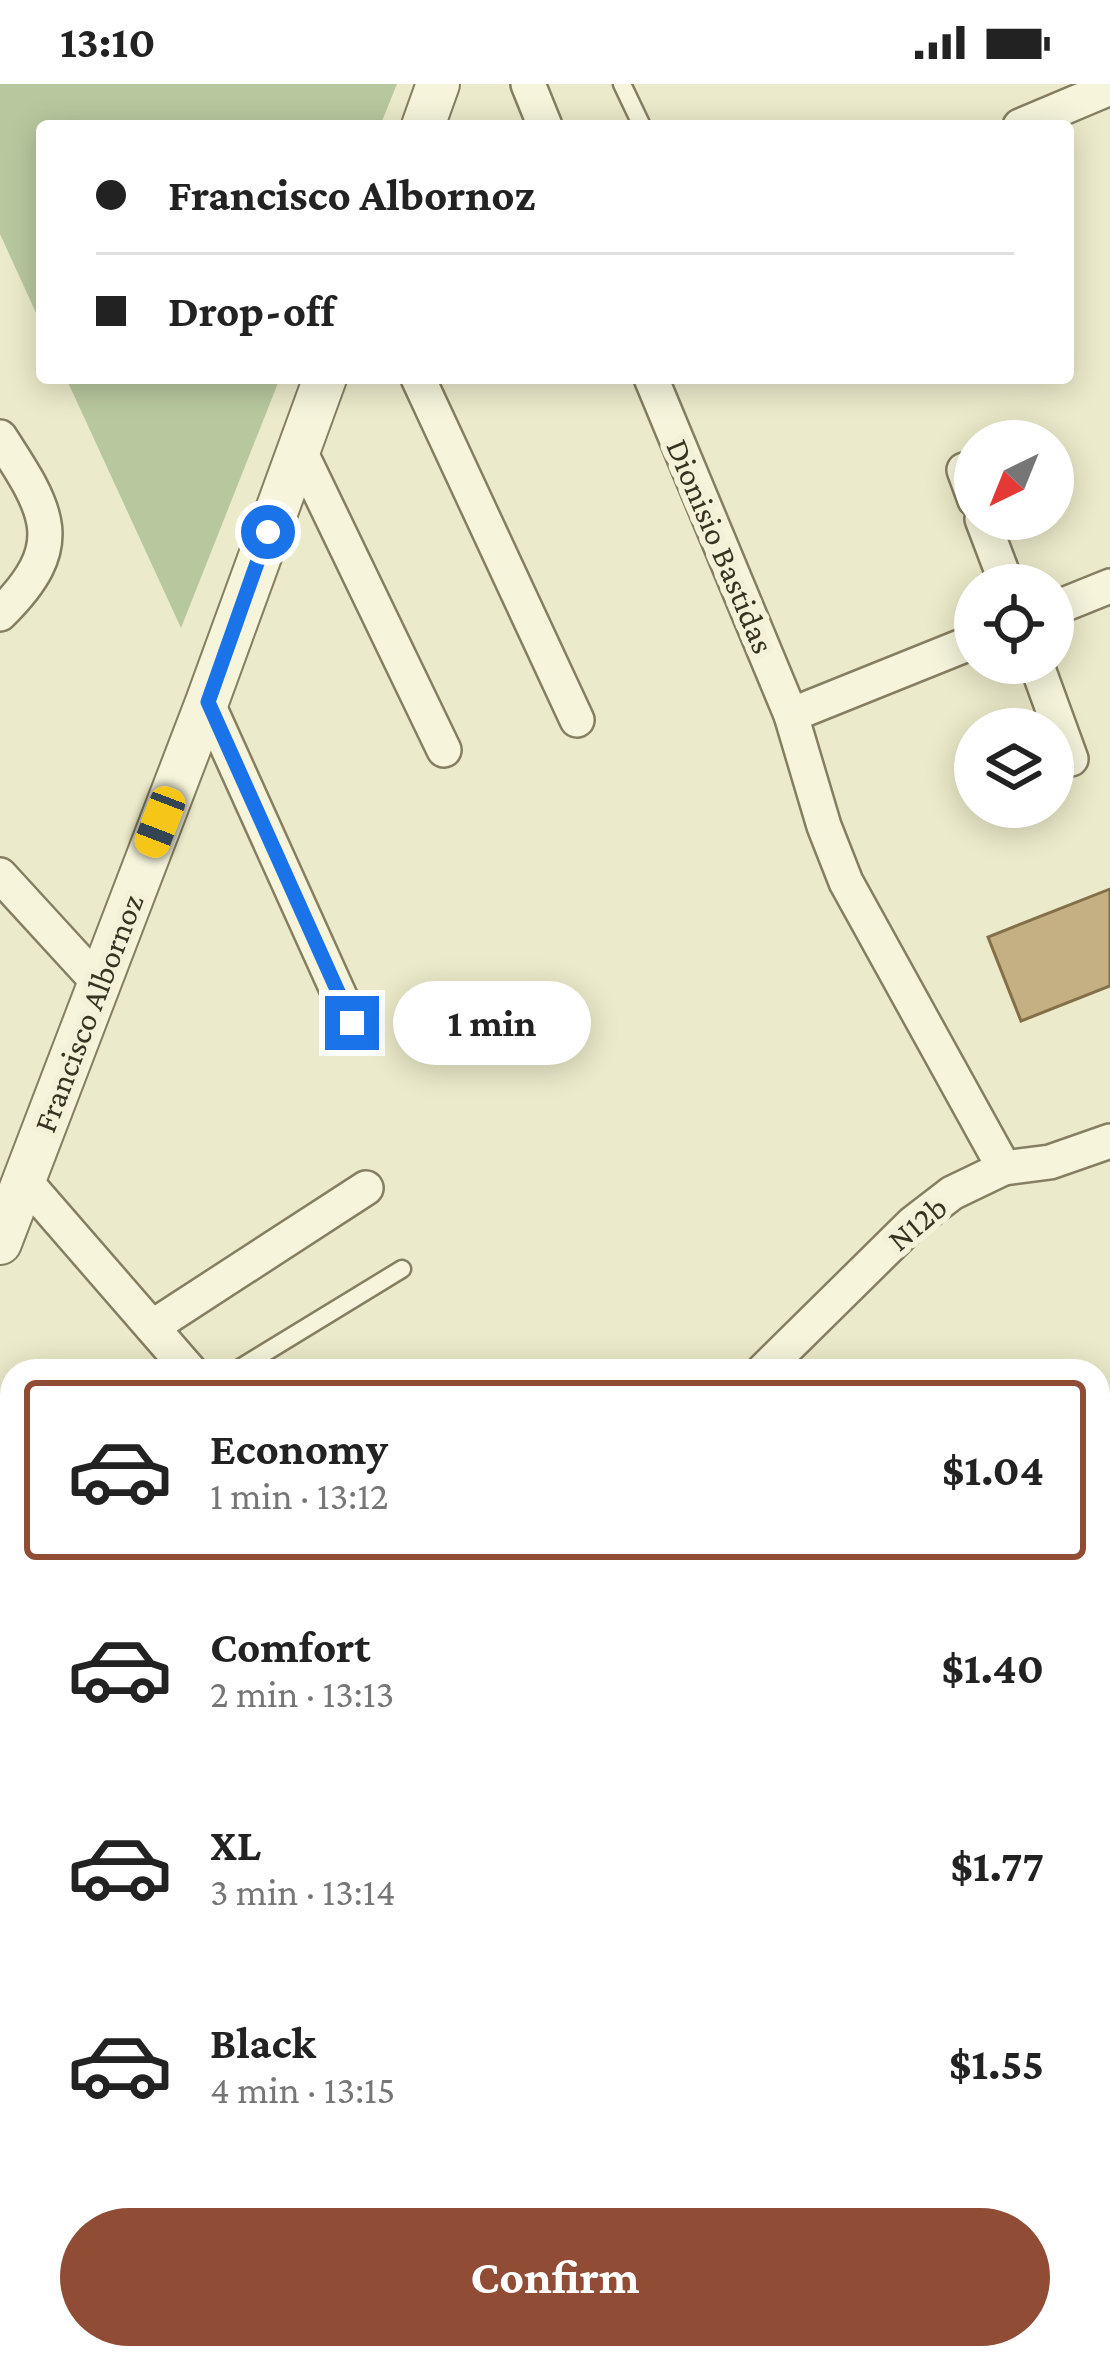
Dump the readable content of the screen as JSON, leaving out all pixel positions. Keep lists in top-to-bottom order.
{
  "streets": {
    "street": ["Dionisio Bastidas", "Francisco Albornoz", "N12b"]
  },
  "crossings": [
    ["Dionisio Bastidas", "N12b"]
  ],
  "north": "bottom left",
  "page": {
    "status": "13:10",
    "banner": ["Francisco Albornoz", "Drop-off"],
    "bubble": "1 min",
    "list": [
      {
        "name": "Economy",
        "note": "1 min · 13:12",
        "value": "$1.04"
      },
      {
        "name": "Comfort",
        "note": "2 min · 13:13",
        "value": "$1.40"
      },
      {
        "name": "XL",
        "note": "3 min · 13:14",
        "value": "$1.77"
      },
      {
        "name": "Black",
        "note": "4 min · 13:15",
        "value": "$1.55"
      }
    ],
    "buttons": "Confirm"
  }
}
